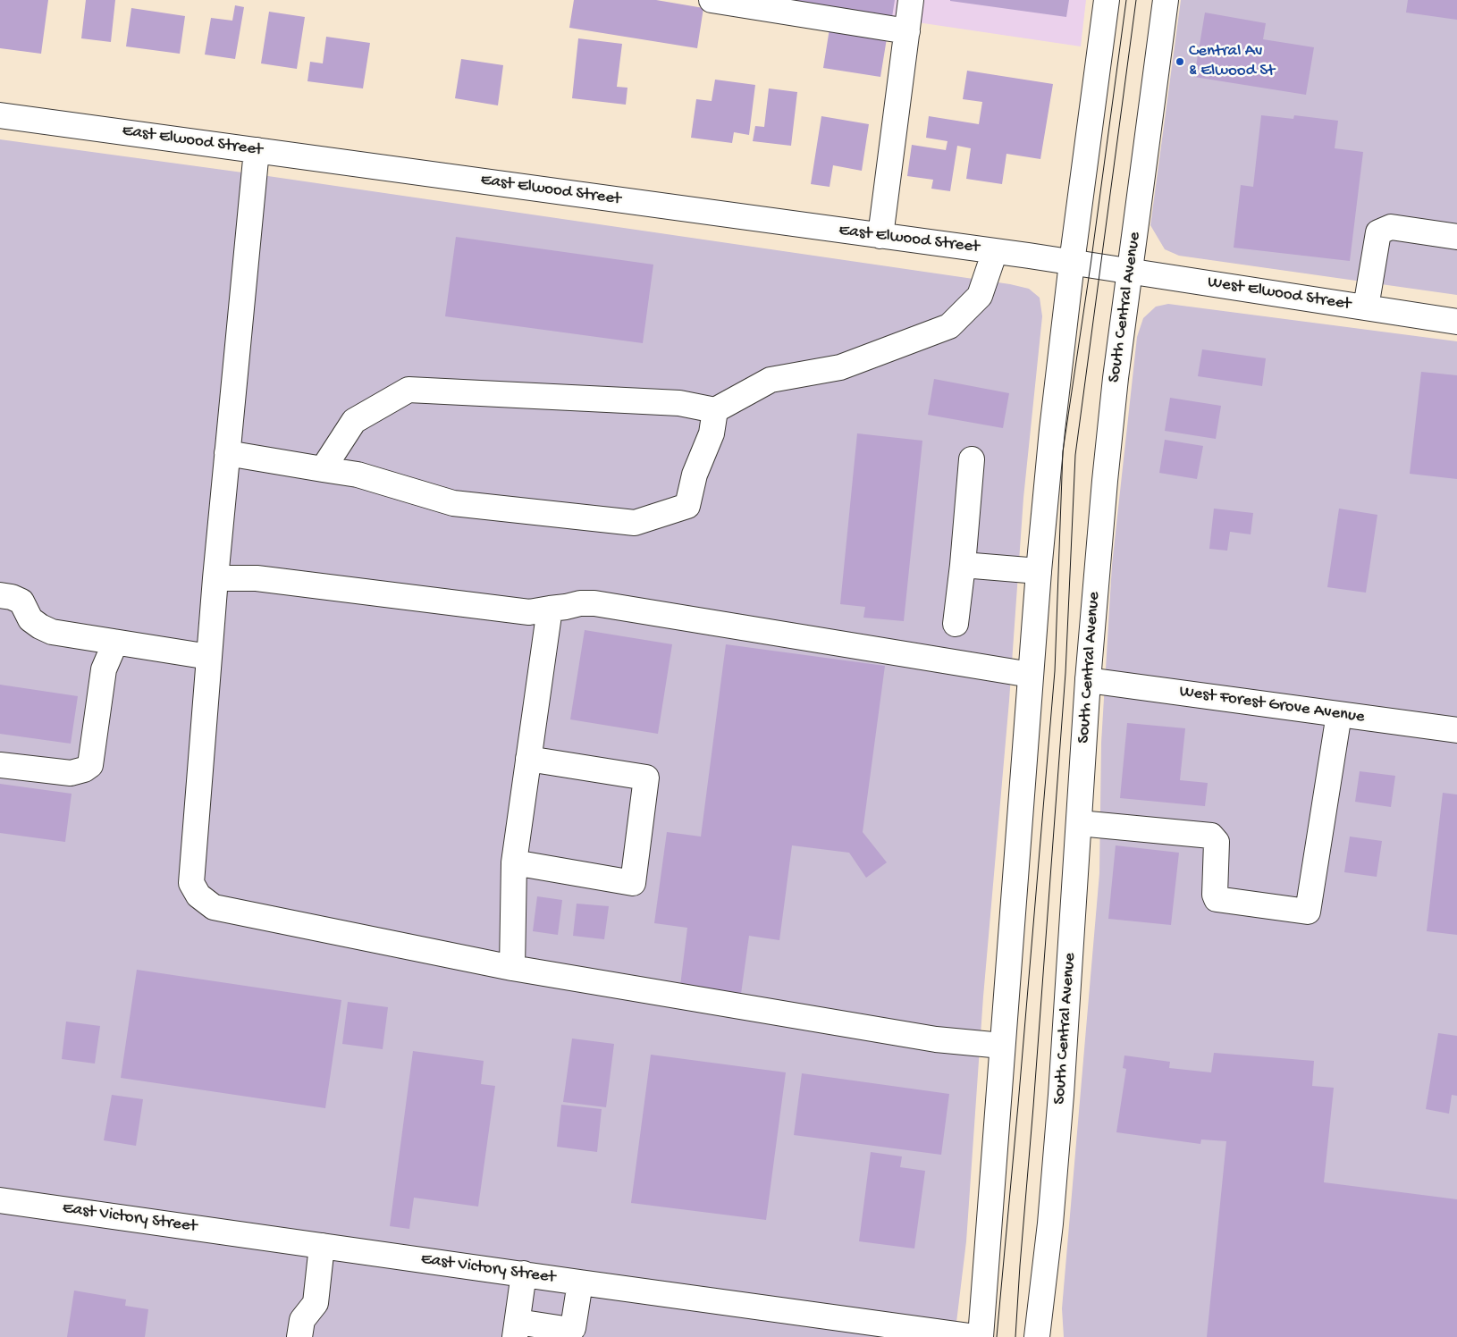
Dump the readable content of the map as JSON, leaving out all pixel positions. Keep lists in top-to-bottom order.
{
  "streets": {
    "street": [
      "East Elwood Street",
      "West Elwood Street",
      "South Central Avenue",
      "West Forest Grove Avenue",
      "East Victory Street"
    ]
  },
  "crossings": [
    ["East Elwood Street", "West Elwood Street"],
    ["West Elwood Street", "South Central Avenue"],
    ["South Central Avenue", "West Forest Grove Avenue"]
  ],
  "places": ["Central Av & Elwood St"]
}
